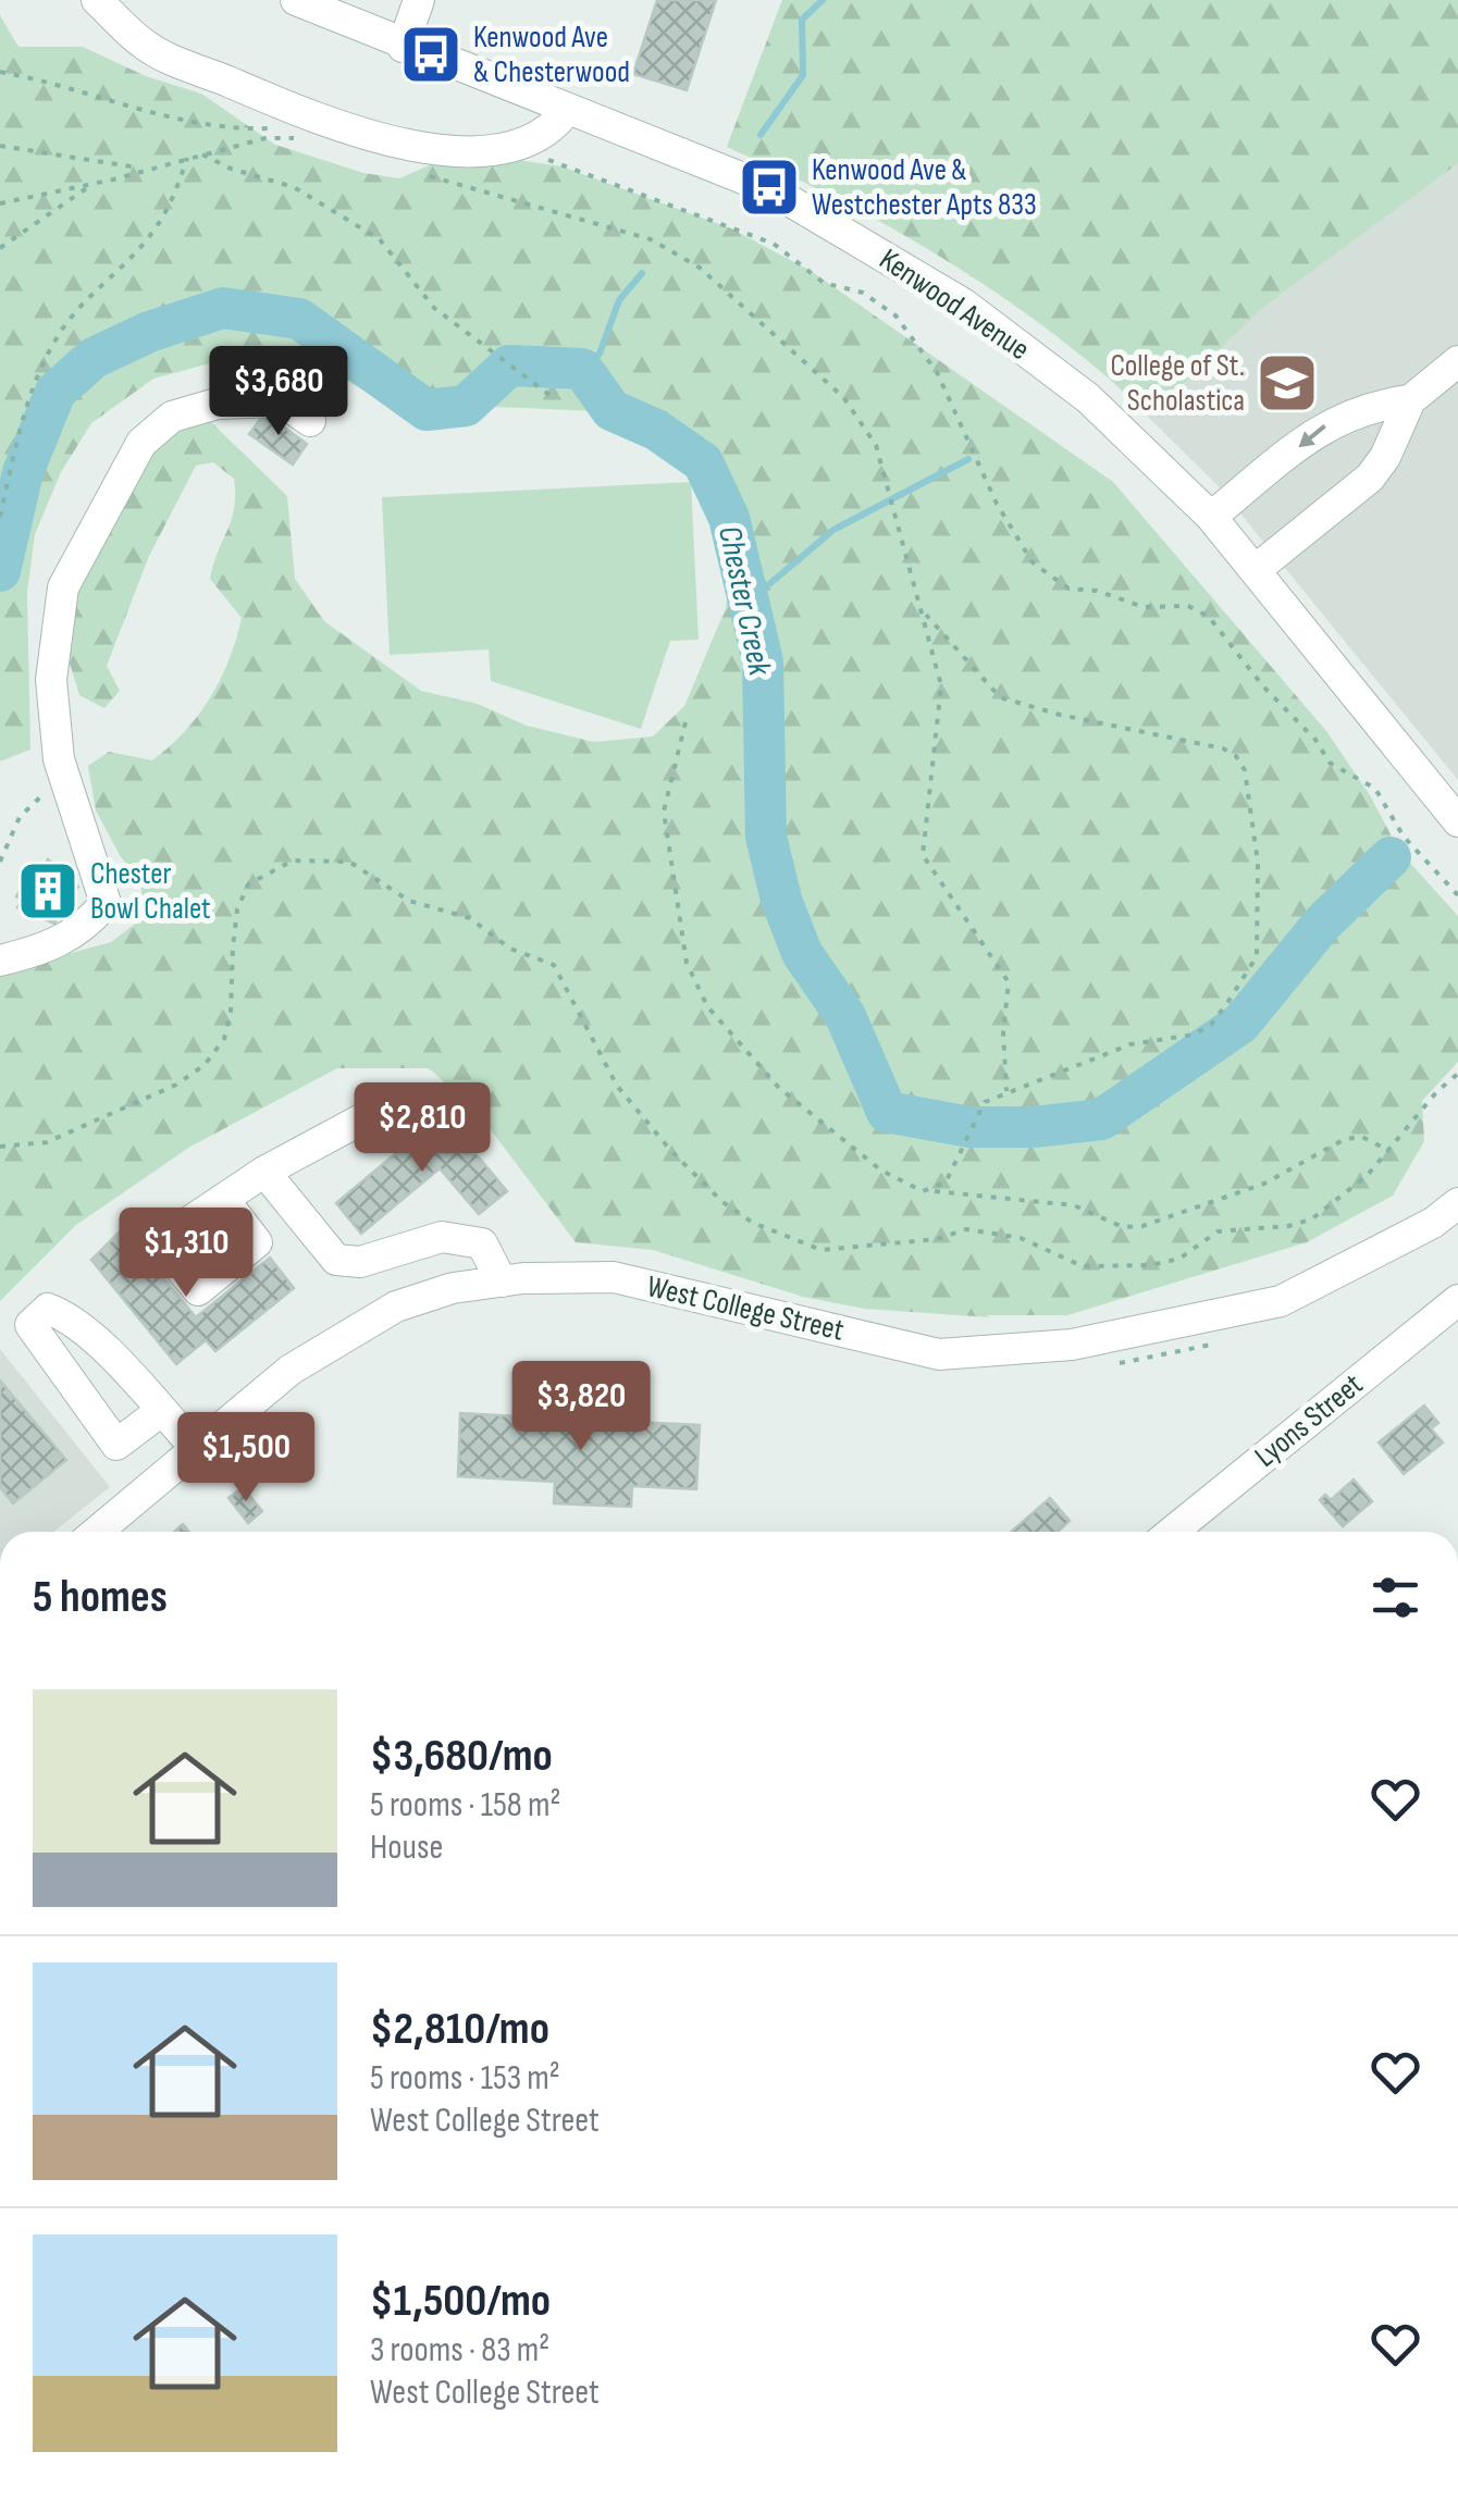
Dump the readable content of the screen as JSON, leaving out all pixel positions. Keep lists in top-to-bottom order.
{
  "streets": {
    "street": ["Kenwood Avenue", "West College Street", "Lyons Street"]
  },
  "water": ["Chester Creek"],
  "places": {
    "bus stop": ["Kenwood Ave & Chesterwood", "Kenwood Ave & Westchester Apts 833"],
    "school or university": ["College of St. Scholastica"],
    "building": ["Chester Bowl Chalet"]
  },
  "page": {
    "price": [
      "$3,680",
      "$2,810",
      "$1,310",
      "$3,820",
      "$1,500"
    ],
    "heading": "5 homes",
    "list": [
      {
        "name": "$3,680/mo",
        "note": "5 rooms · 158 m² · House"
      },
      {
        "name": "$2,810/mo",
        "note": "5 rooms · 153 m² · West College Street"
      },
      {
        "name": "$1,500/mo",
        "note": "3 rooms · 83 m² · West College Street"
      }
    ]
  }
}
